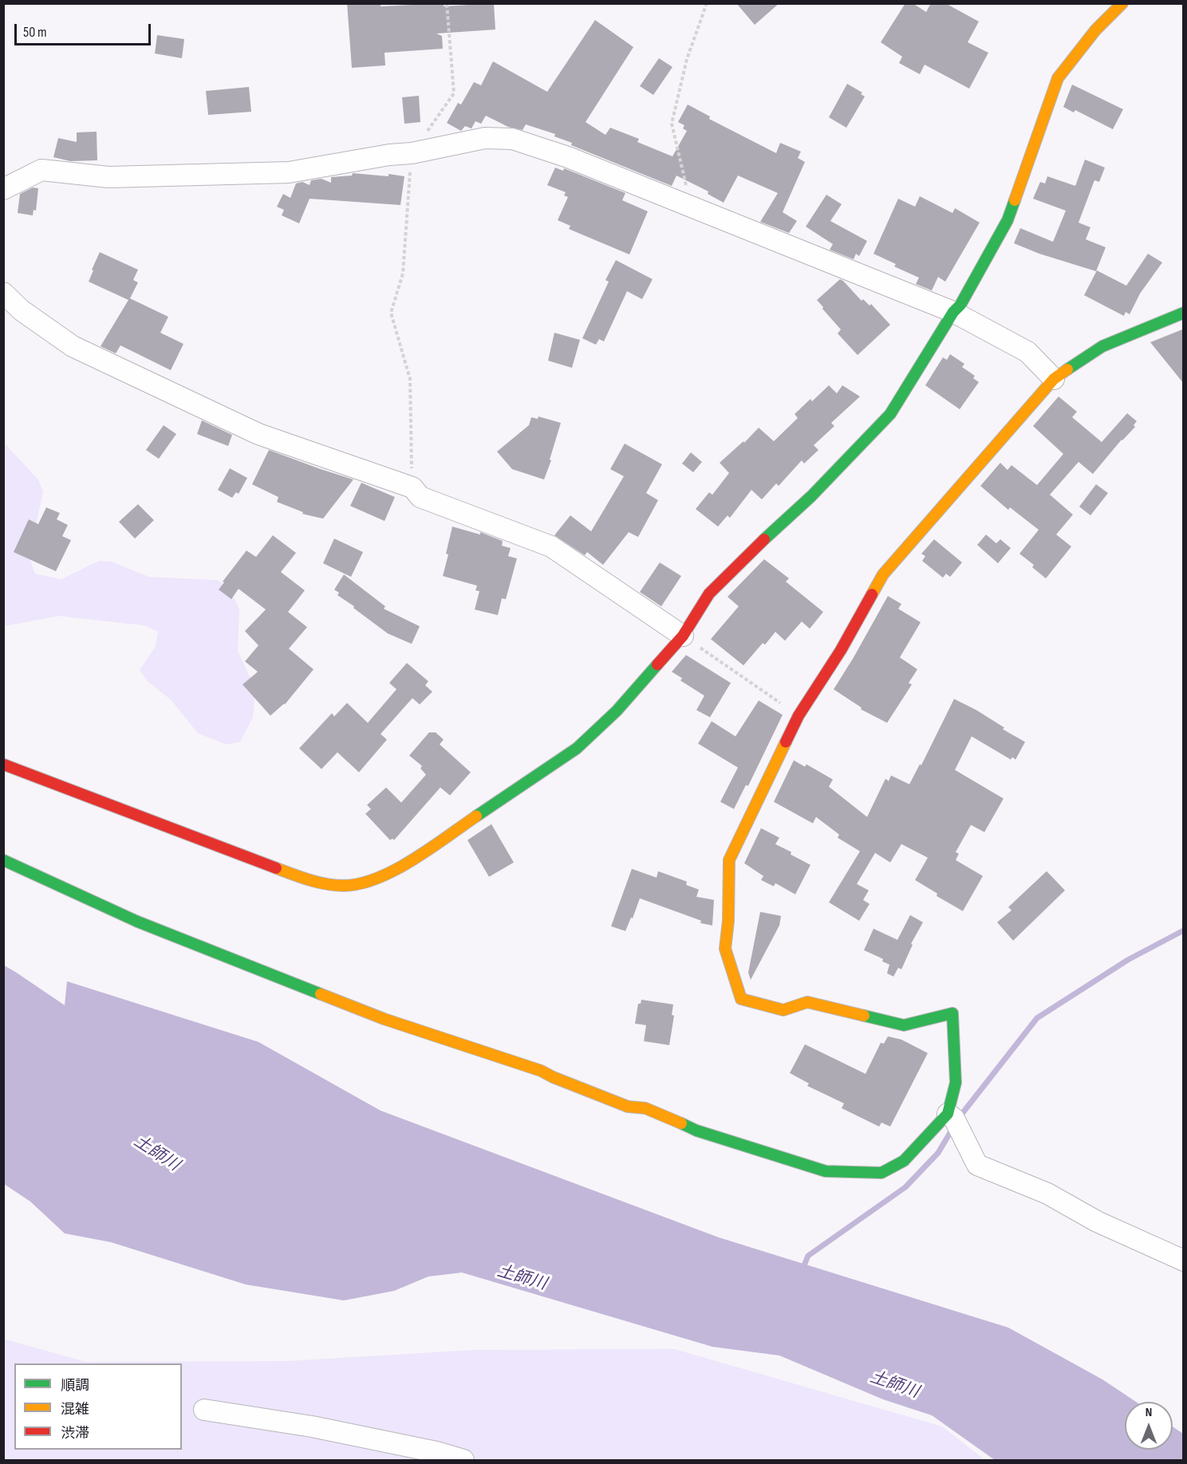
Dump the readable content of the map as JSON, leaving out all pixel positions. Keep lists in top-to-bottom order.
{
  "water": ["土師川"],
  "legend": ["順調", "混雑", "渋滞"],
  "scale_bar": "50 m",
  "north": "top"
}
